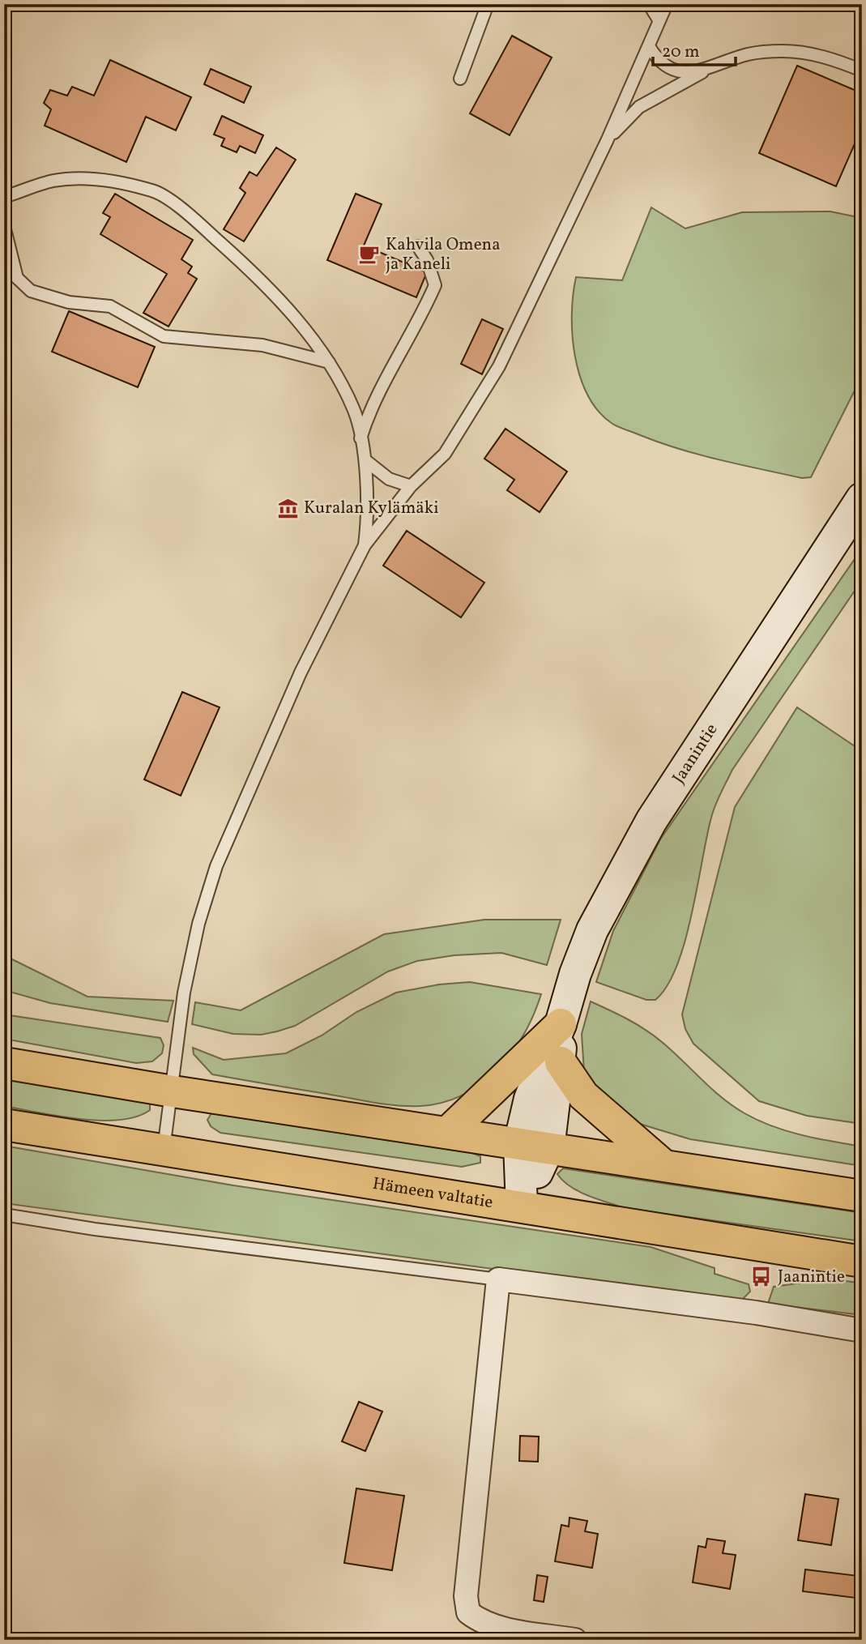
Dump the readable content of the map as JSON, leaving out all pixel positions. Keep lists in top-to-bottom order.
{
  "streets": {
    "highway": ["Hämeen valtatie"],
    "main road": ["Jaanintie"]
  },
  "crossings": [
    ["Jaanintie", "Hämeen valtatie"]
  ],
  "places": {
    "cafe": ["Kahvila Omena ja Kaneli"],
    "museum": ["Kuralan Kylämäki"],
    "bus stop": ["Jaanintie"]
  },
  "scale_bar": "20 m"
}
